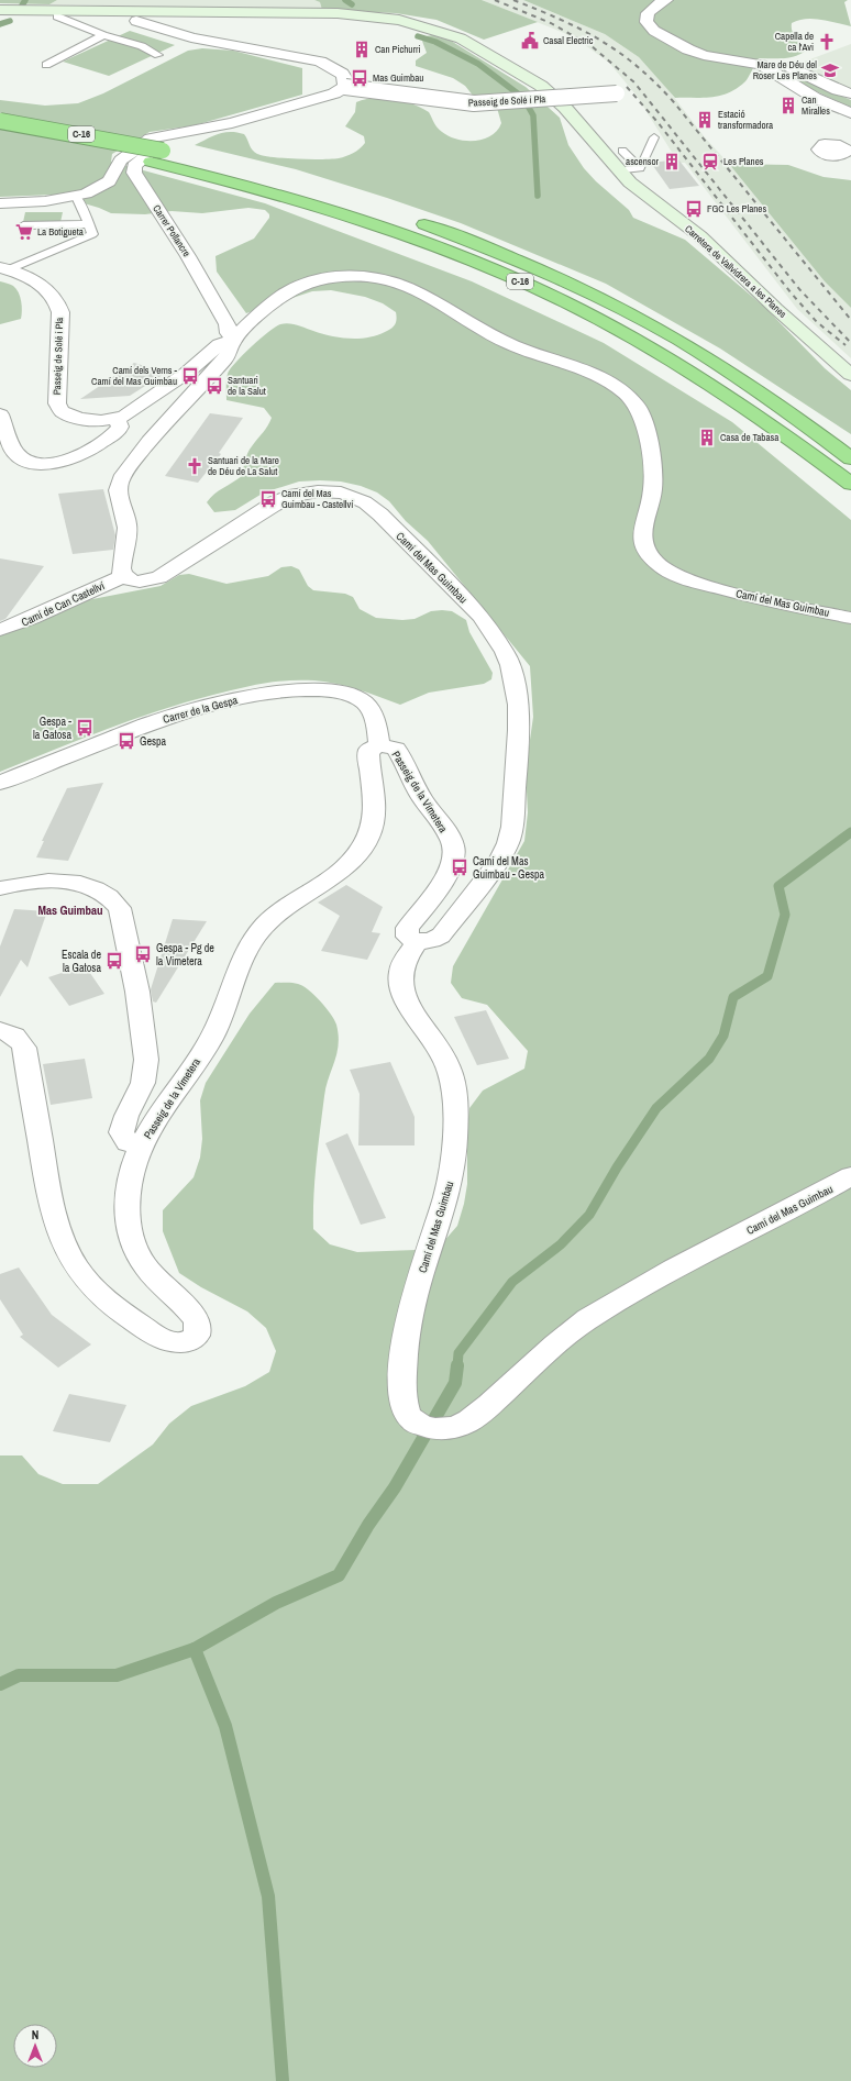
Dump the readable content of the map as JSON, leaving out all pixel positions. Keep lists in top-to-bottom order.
{
  "streets": {
    "highway": ["C-16"],
    "main road": ["Carretera de Vallvidrera a les Planes"],
    "street": [
      "Passeig de Solé i Pla",
      "Carrer Pollancre",
      "Camí del Mas Guimbau",
      "Camí de Can Castellví",
      "Carrer de la Gespa",
      "Passeig de la Vimetera"
    ]
  },
  "crossings": [
    ["Passeig de Solé i Pla", "Carrer Pollancre"],
    ["Passeig de Solé i Pla", "Camí del Mas Guimbau"],
    ["Carrer Pollancre", "Camí del Mas Guimbau"],
    ["Camí del Mas Guimbau", "Camí de Can Castellví"],
    ["Camí del Mas Guimbau", "Passeig de la Vimetera"],
    ["Carrer de la Gespa", "Passeig de la Vimetera"]
  ],
  "districts": ["Mas Guimbau"],
  "places": {
    "public building": ["Casal Electric"],
    "church": ["Capella de ca l'Avi", "Santuari de la Mare de Déu de La Salut"],
    "building": [
      "Can Pichurri",
      "Can Miralles",
      "Estació transformadora",
      "ascensor",
      "Casa de Tabasa"
    ],
    "school or university": ["Mare de Déu del Roser Les Planes"],
    "bus stop": [
      "Mas Guimbau",
      "FGC Les Planes",
      "Camí dels Verns - Camí del Mas Guimbau",
      "Santuari de la Salut",
      "Camí del Mas Guimbau - Castellví",
      "Gespa - la Gatosa",
      "Gespa",
      "Camí del Mas Guimbau - Gespa",
      "Gespa - Pg de la Vimetera",
      "Escala de la Gatosa"
    ],
    "station": ["Les Planes"],
    "supermarket": ["La Botigueta"]
  },
  "north": "top"
}
